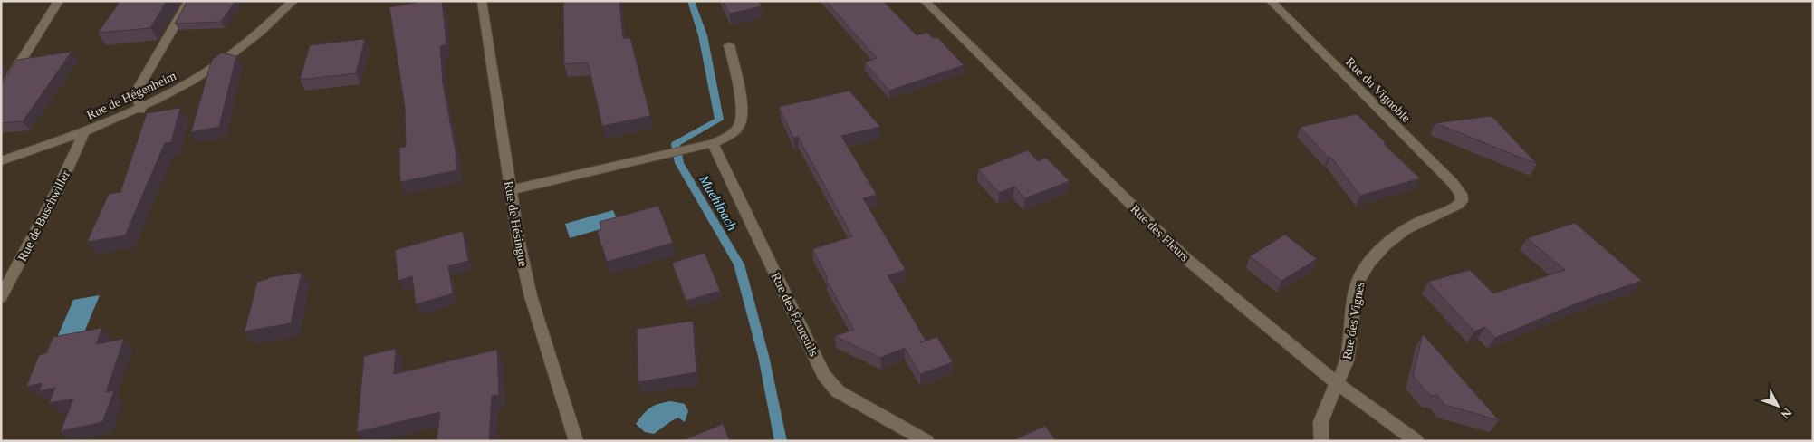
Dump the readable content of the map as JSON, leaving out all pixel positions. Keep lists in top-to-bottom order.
{
  "streets": {
    "street": [
      "Rue du Vignoble",
      "Rue de Hégenheim",
      "Rue de Buschwiller",
      "Rue de Hésingue",
      "Rue des Fleurs",
      "Rue des Écureuils",
      "Rue des Vignes"
    ]
  },
  "crossings": [
    ["Rue du Vignoble", "Rue des Vignes"],
    ["Rue de Hégenheim", "Rue de Buschwiller"],
    ["Rue des Fleurs", "Rue des Vignes"]
  ],
  "water": ["Muehlbach"],
  "north": "bottom right"
}
